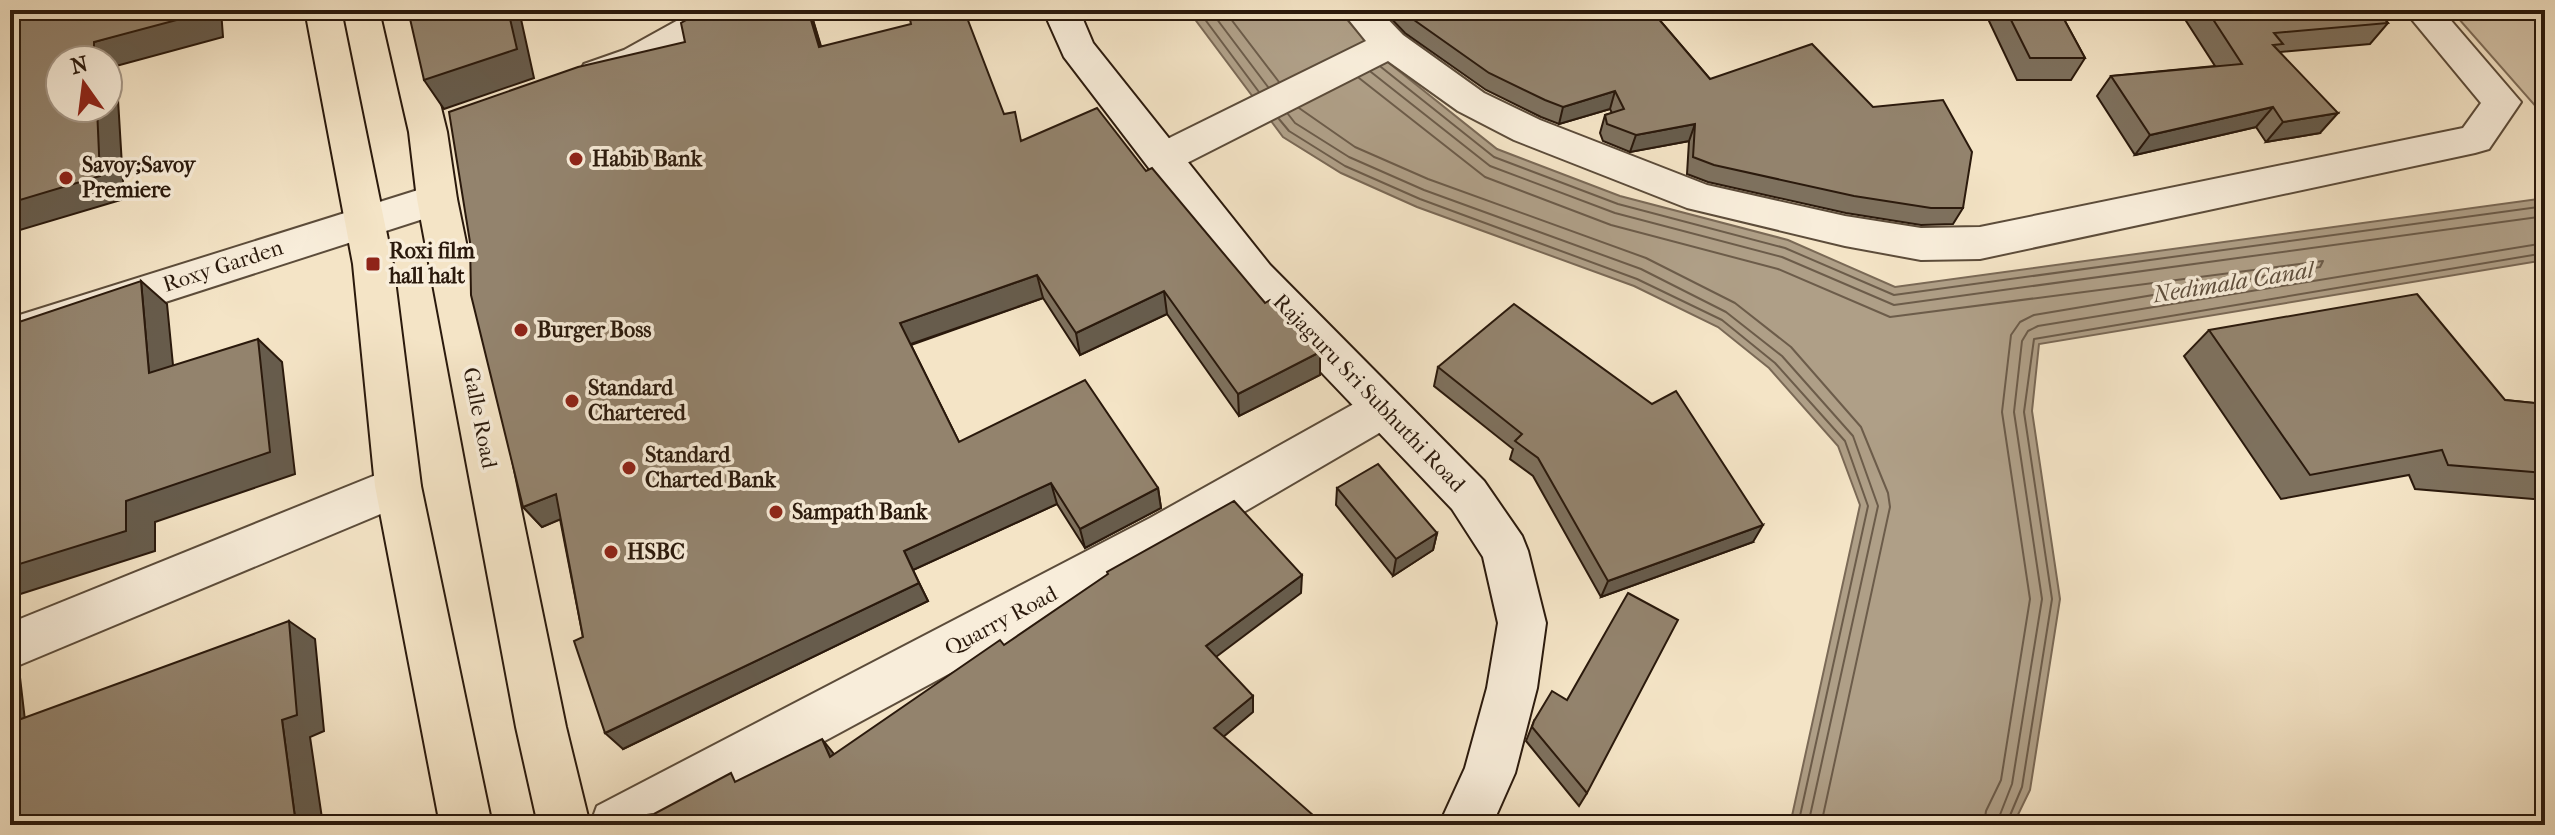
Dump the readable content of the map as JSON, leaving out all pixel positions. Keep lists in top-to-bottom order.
{
  "streets": {
    "highway": ["Galle Road"],
    "street": ["Roxy Garden", "Rajaguru Sri Subhuthi Road", "Quarry Road"]
  },
  "crossings": [
    ["Roxy Garden", "Galle Road"],
    ["Rajaguru Sri Subhuthi Road", "Quarry Road"]
  ],
  "water": ["Nedimala Canal"],
  "places": {
    "other": [
      "Habib Bank",
      "Savoy;Savoy Premiere",
      "Burger Boss",
      "Standard Chartered",
      "Standard Charted Bank",
      "Sampath Bank",
      "HSBC"
    ],
    "transit": ["Roxi film hall halt"]
  },
  "north": "top"
}
